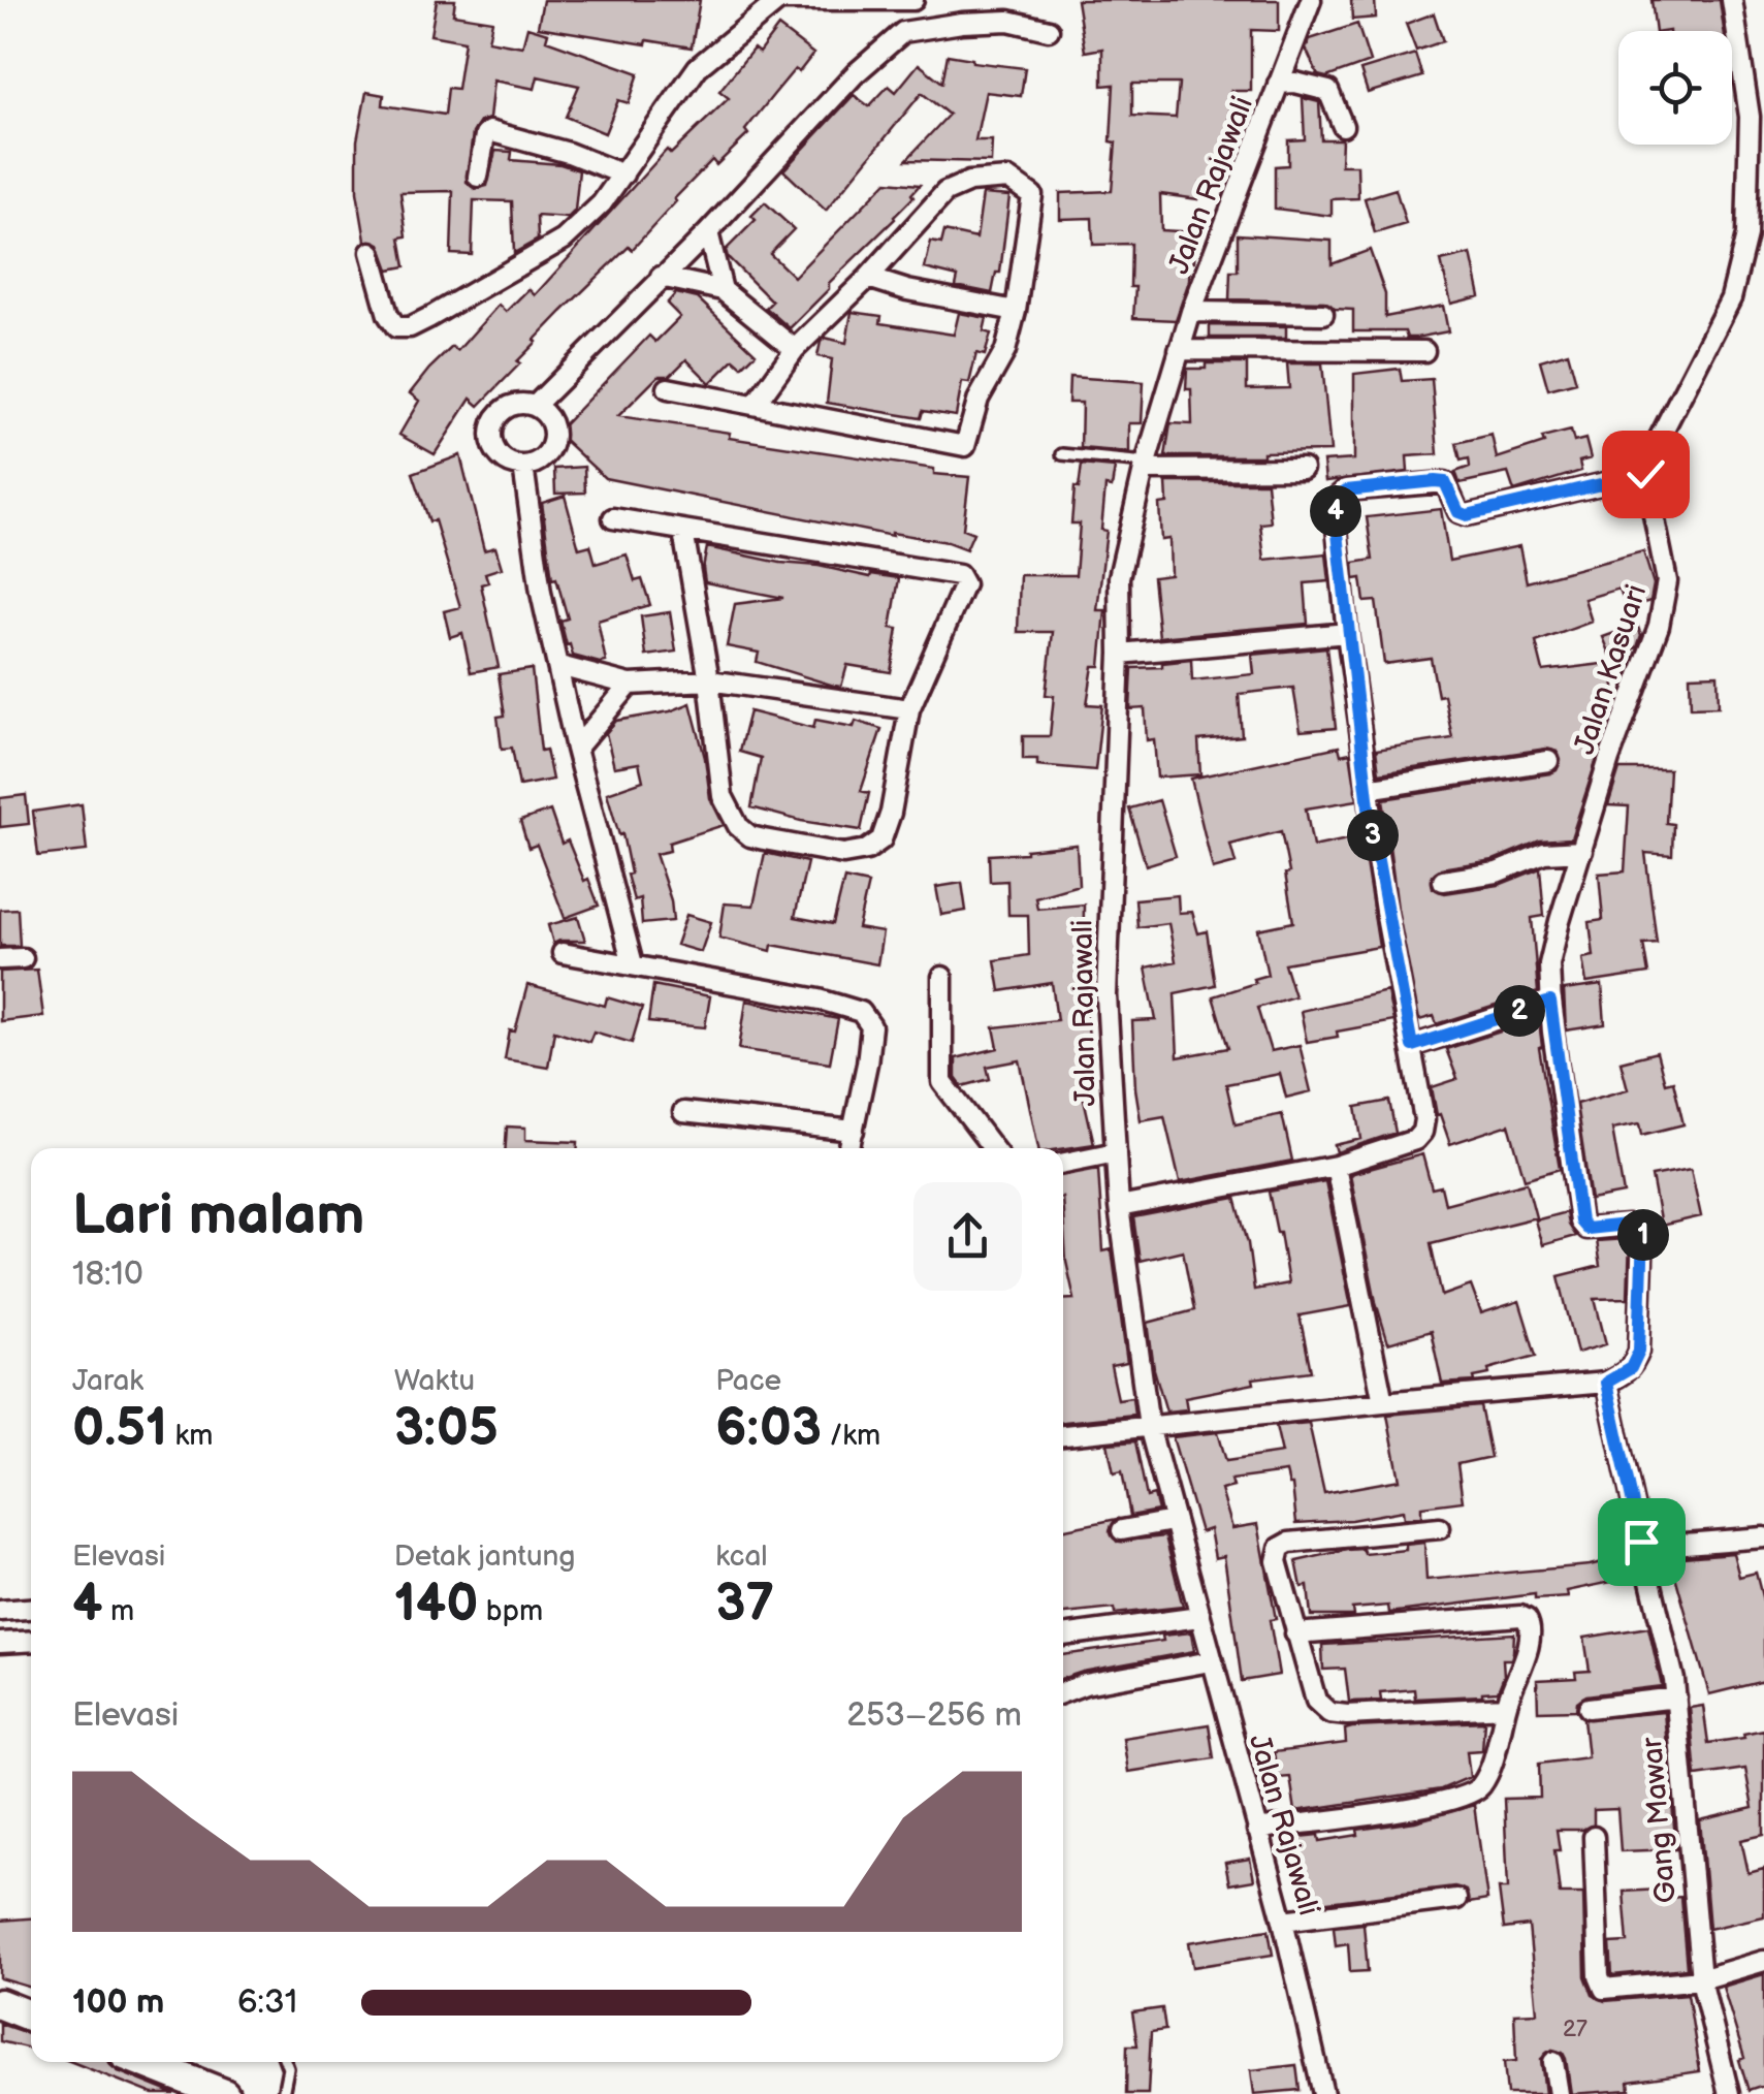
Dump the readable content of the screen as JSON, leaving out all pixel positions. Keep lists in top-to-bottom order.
{
  "streets": {
    "street": ["Jalan Rajawali", "Jalan Kasuari", "Gang Mawar"]
  },
  "crossings": [
    ["Jalan Kasuari", "Gang Mawar"]
  ],
  "house_numbers": ["27"],
  "page": {
    "pins": [
      "4",
      "3",
      "2",
      "1"
    ],
    "heading": ["Lari malam", "18:10"],
    "stats": [
      ["Jarak", "0.51 km"],
      ["Waktu", "3:05"],
      ["Pace", "6:03 /km"],
      ["Elevasi", "4 m"],
      ["Detak jantung", "140 bpm"],
      ["kcal", "37"]
    ],
    "chart": ["Elevasi", "253–256 m"],
    "list": [
      {
        "name": "100 m",
        "note": "6:31"
      }
    ]
  }
}
